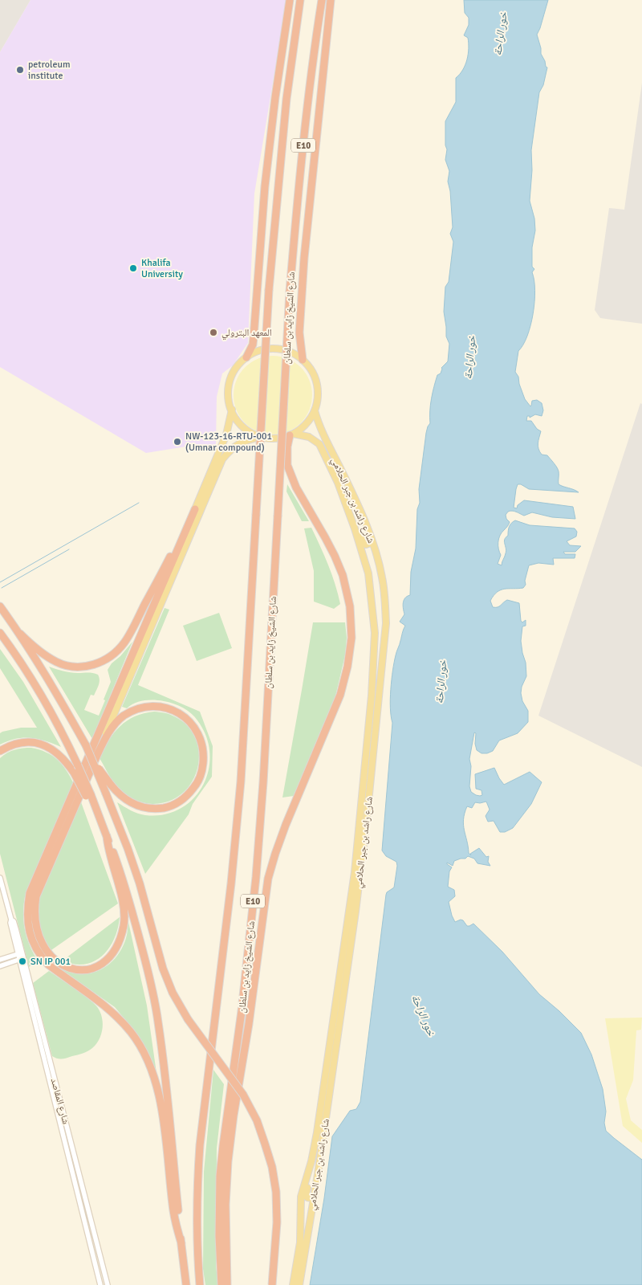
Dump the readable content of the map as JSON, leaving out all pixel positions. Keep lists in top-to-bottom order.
{
  "streets": {
    "highway": ["E10", "شارع الشيخ زايد بن سلطان"],
    "main road": ["شارع راشد بن جبر الحلامي"],
    "street": ["شارع المقاصد"]
  },
  "water": ["خور الراحة"],
  "places": [
    "petroleum institute",
    "Khalifa University",
    "المعهد البترولي",
    "NW-123-16-RTU-001 (Umnar compound)",
    "SN IP 001"
  ]
}
